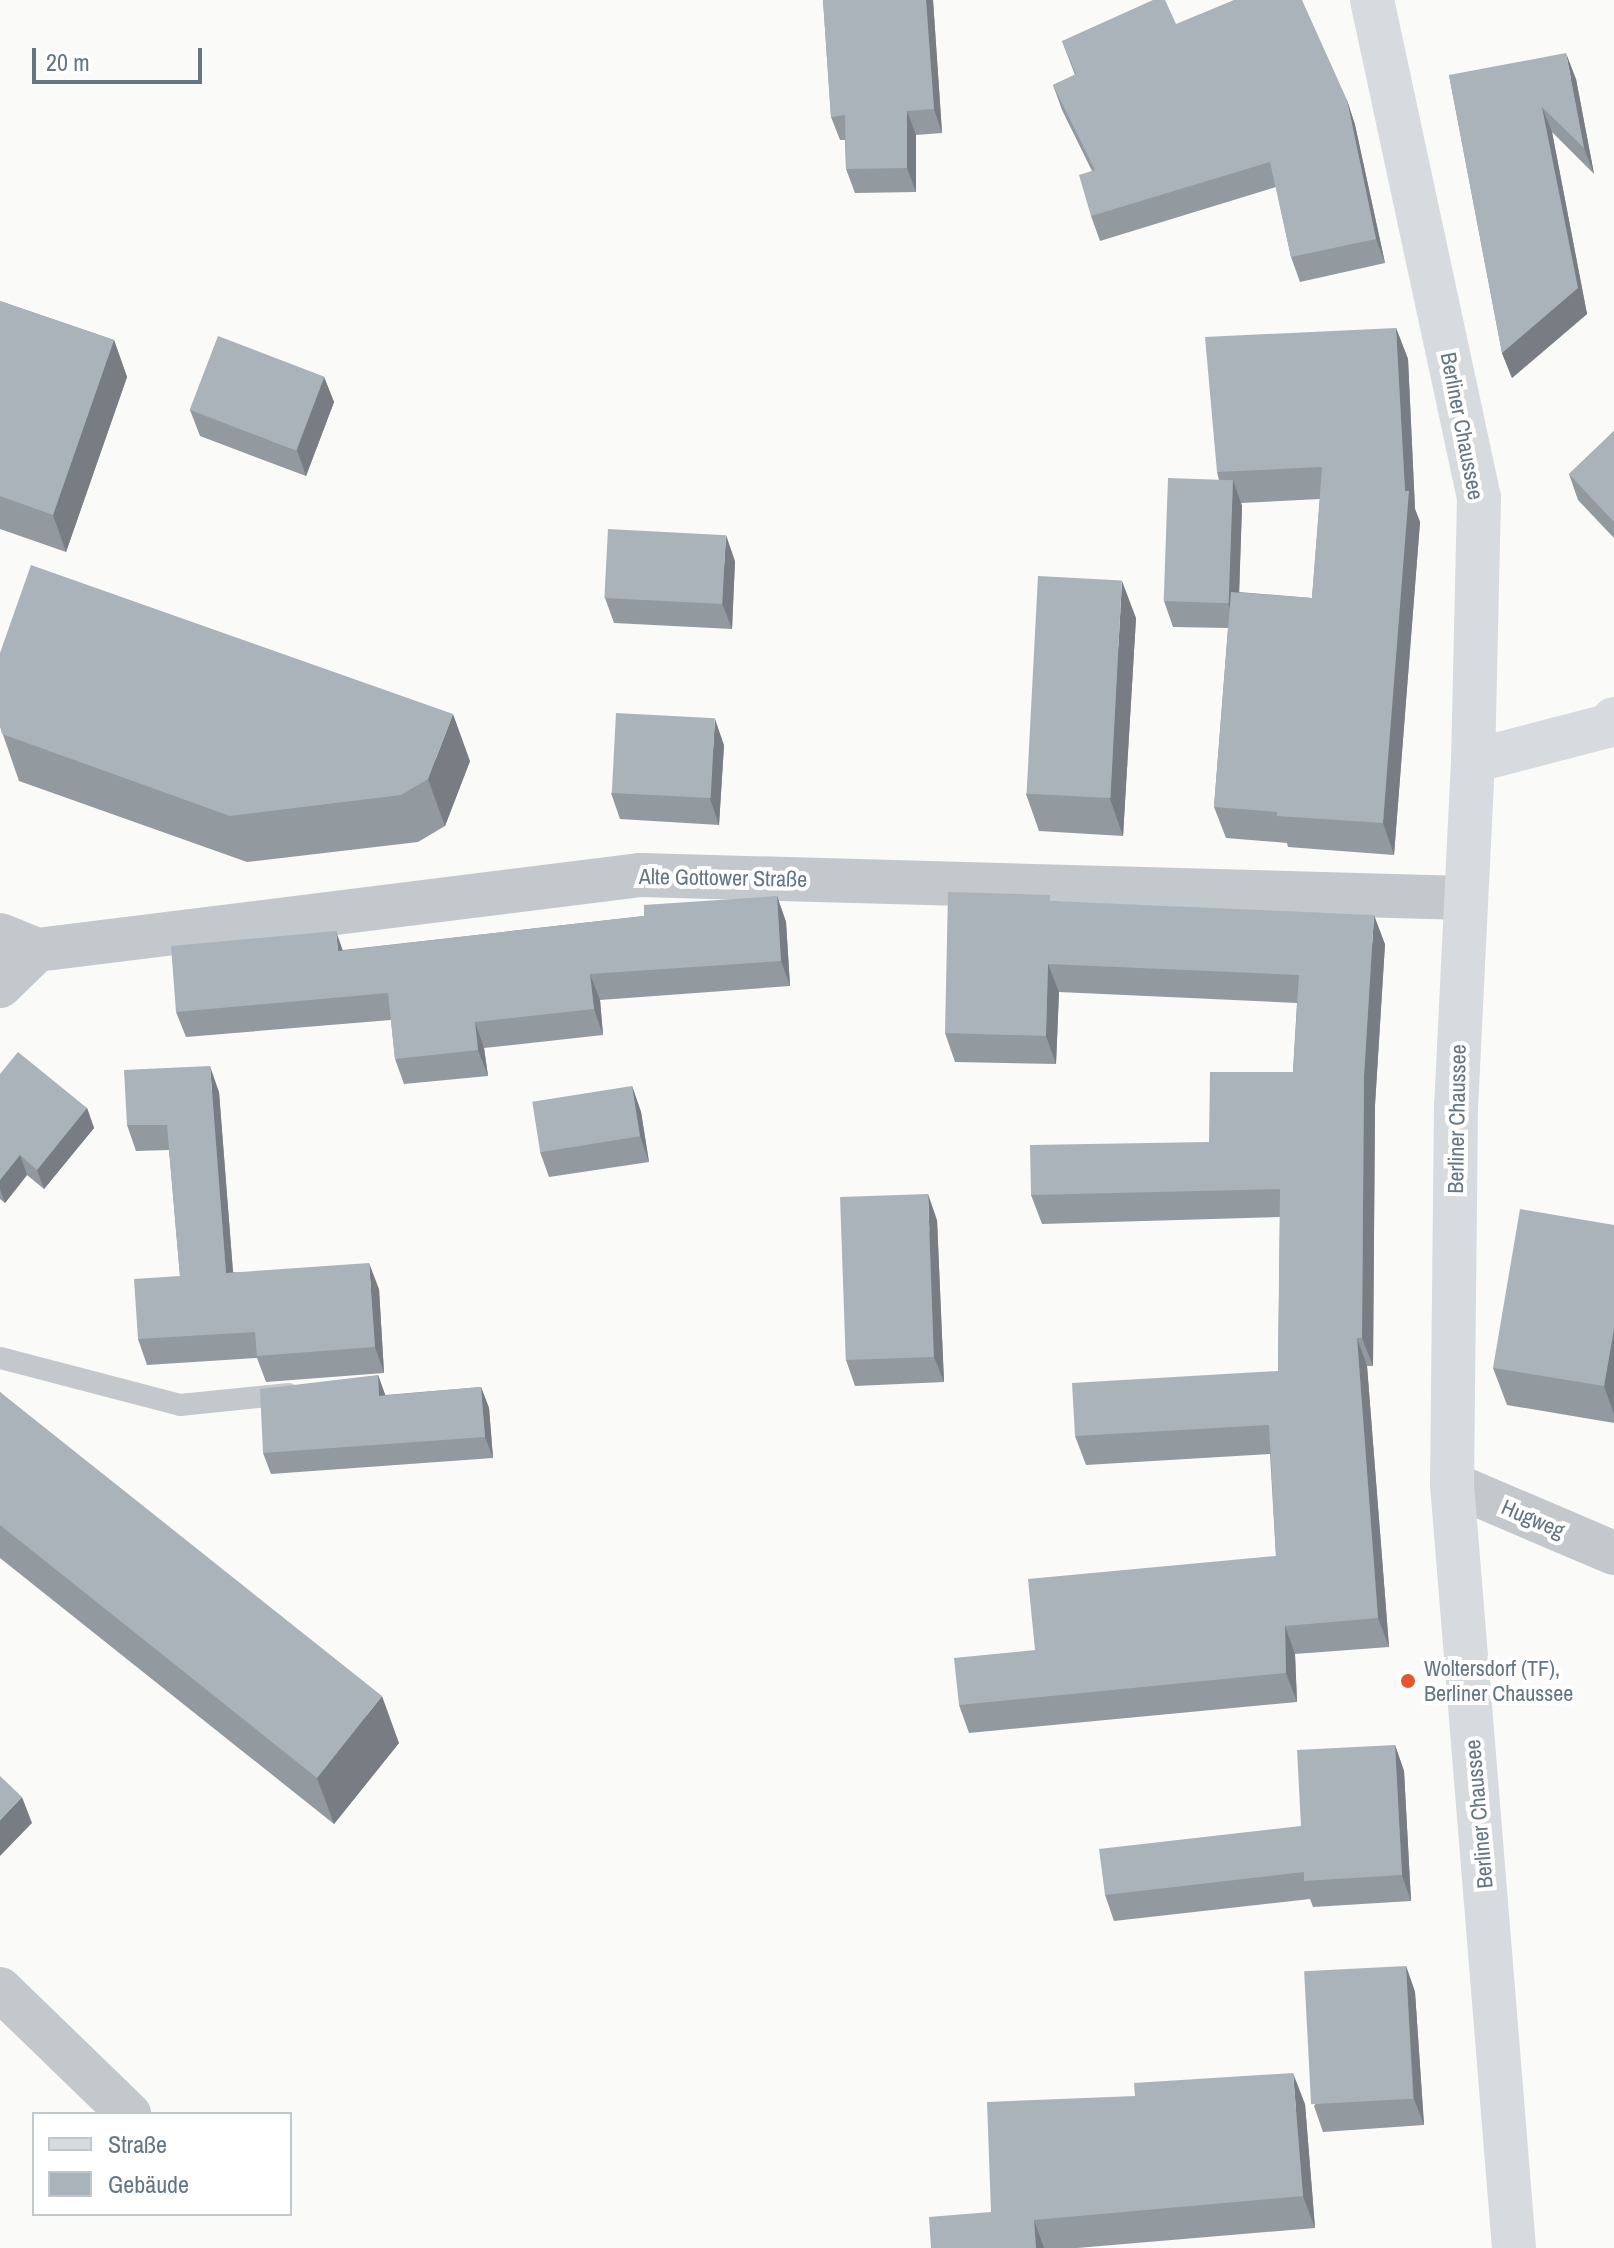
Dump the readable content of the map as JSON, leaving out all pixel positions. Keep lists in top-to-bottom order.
{
  "streets": {
    "street": ["Berliner Chaussee", "Alte Gottower Straße", "Hugweg"]
  },
  "crossings": [
    ["Berliner Chaussee", "Alte Gottower Straße"],
    ["Berliner Chaussee", "Hugweg"]
  ],
  "places": ["Woltersdorf (TF), Berliner Chaussee"],
  "legend": ["Straße", "Gebäude"],
  "scale_bar": "20 m"
}
